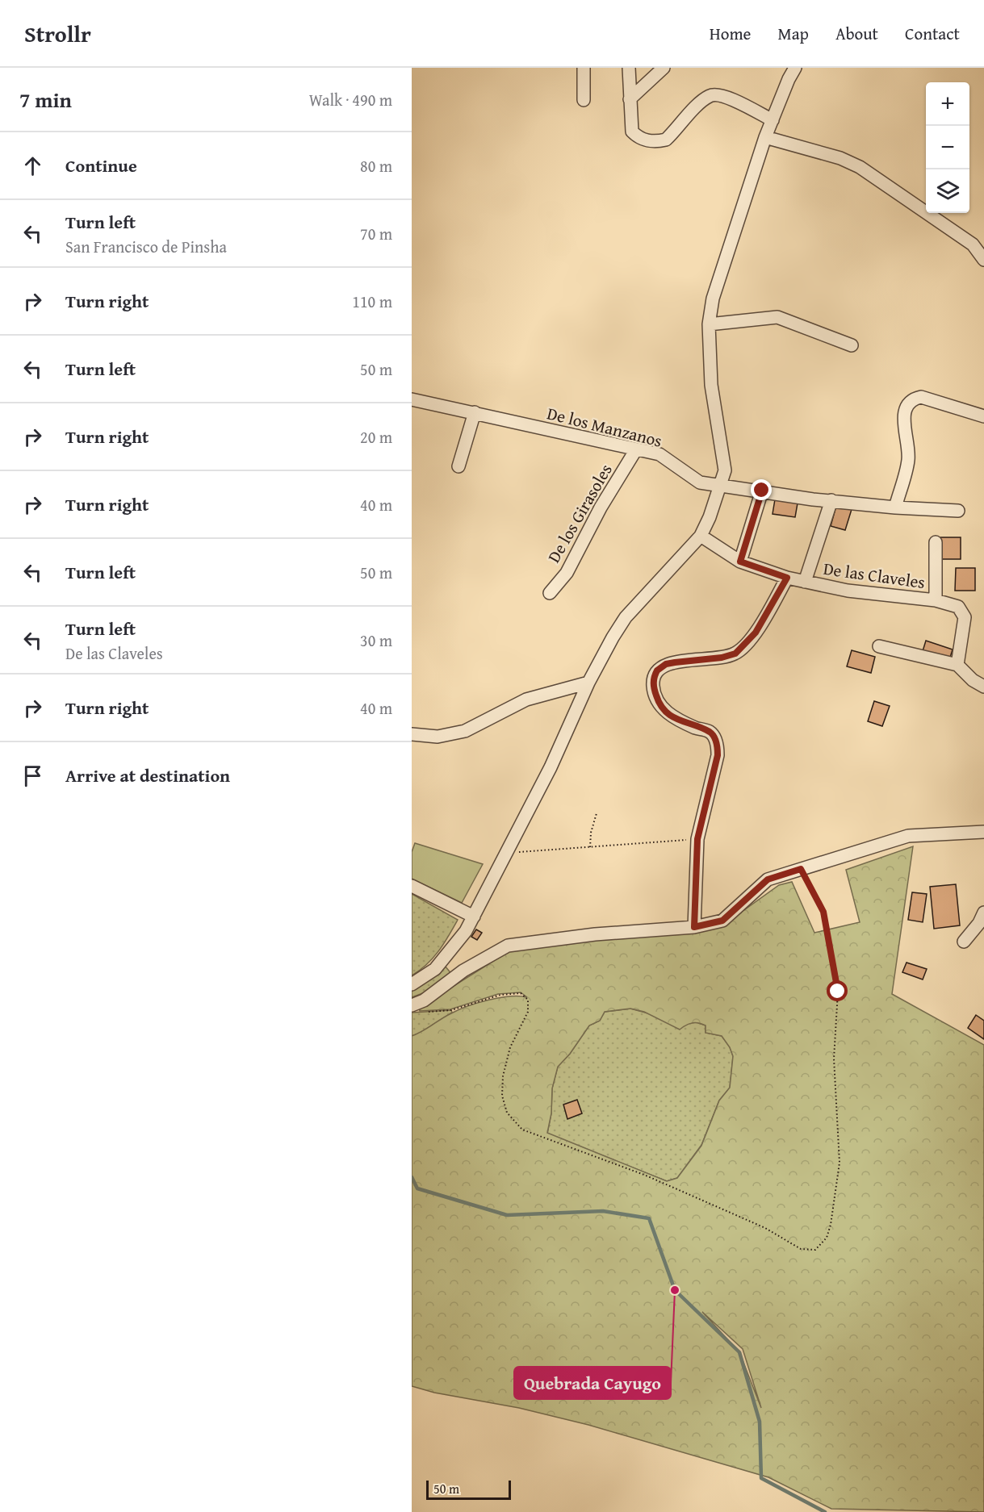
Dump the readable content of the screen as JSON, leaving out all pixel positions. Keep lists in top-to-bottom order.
{
  "streets": {
    "street": ["De los Manzanos", "De los Girasoles", "De las Claveles"]
  },
  "crossings": [
    ["De los Manzanos", "De los Girasoles"]
  ],
  "places": ["Quebrada Cayugo"],
  "scale_bar": "50 m",
  "page": {
    "header": "Strollr",
    "nav": [
      "Home",
      "Map",
      "About",
      "Contact"
    ],
    "heading": ["7 min", "Walk · 490 m"],
    "map_buttons": ["+", "−"],
    "list": [
      ["Continue", "80 m"],
      ["Turn left", "San Francisco de Pinsha", "70 m"],
      ["Turn right", "110 m"],
      ["Turn left", "50 m"],
      ["Turn right", "20 m"],
      ["Turn right", "40 m"],
      ["Turn left", "50 m"],
      ["Turn left", "De las Claveles", "30 m"],
      ["Turn right", "40 m"],
      "Arrive at destination"
    ],
    "scale": "50 m"
  }
}
